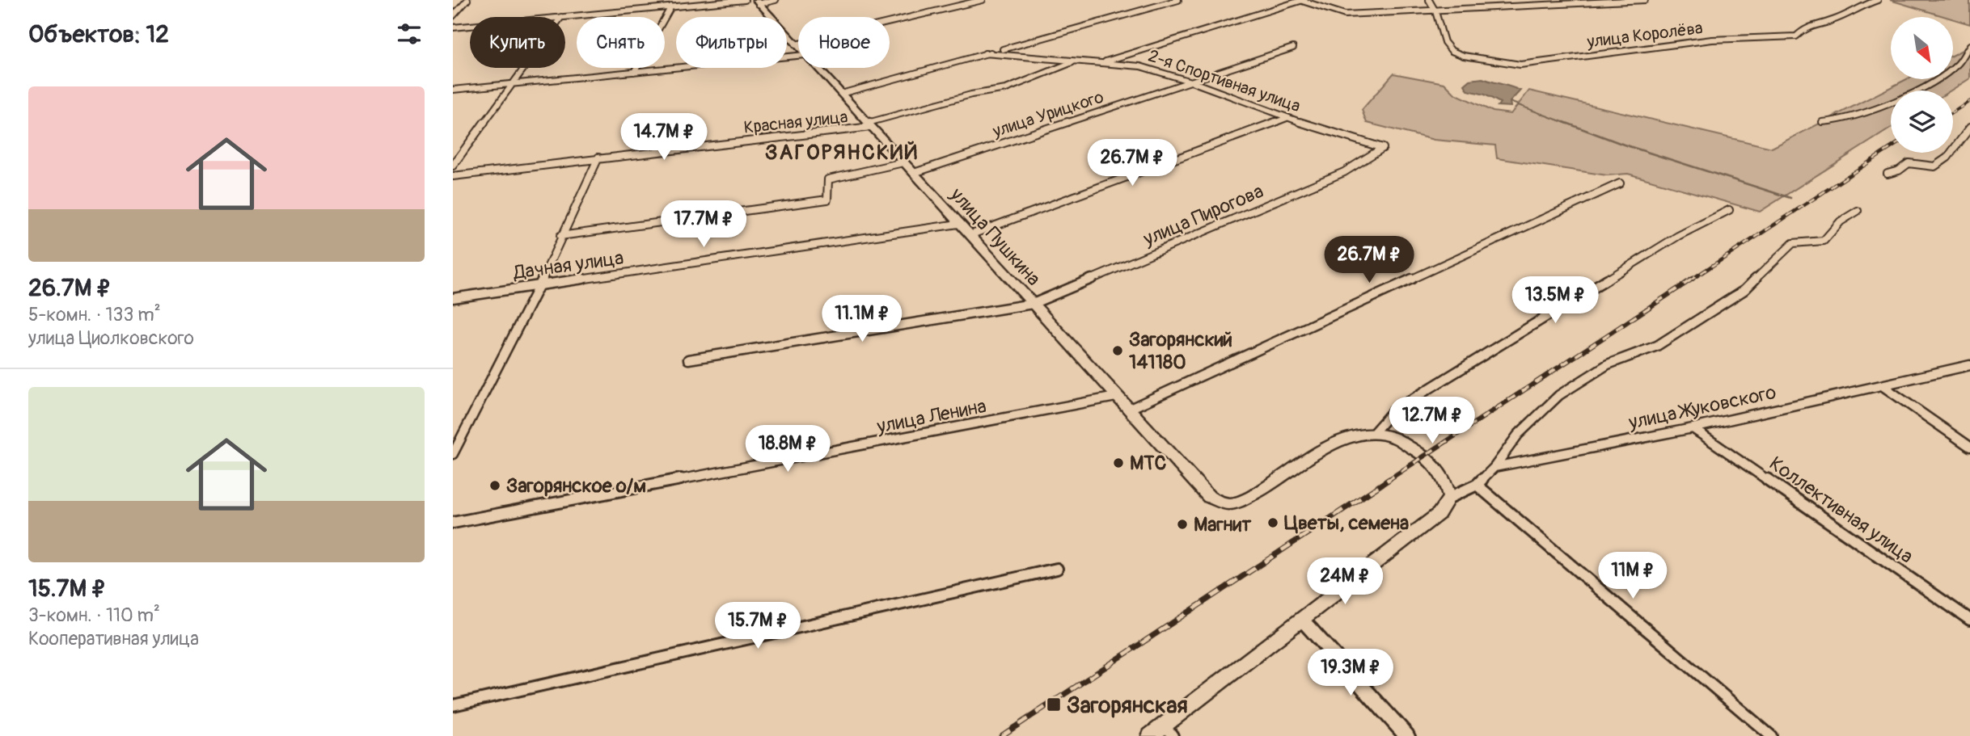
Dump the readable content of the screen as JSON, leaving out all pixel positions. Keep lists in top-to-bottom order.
{
  "streets": {
    "main road": ["улица Пушкина"],
    "street": [
      "улица Королёва",
      "2-я Спортивная улица",
      "улица Урицкого",
      "Красная улица",
      "улица Пирогова",
      "Дачная улица",
      "улица Жуковского",
      "улица Ленина",
      "Коллективная улица"
    ]
  },
  "crossings": [
    ["2-я Спортивная улица", "улица Урицкого"],
    ["2-я Спортивная улица", "Красная улица"],
    ["2-я Спортивная улица", "улица Пирогова"],
    ["2-я Спортивная улица", "улица Пушкина"],
    ["улица Урицкого", "улица Пушкина"],
    ["Красная улица", "улица Пушкина"],
    ["улица Пирогова", "улица Пушкина"],
    ["улица Пушкина", "Дачная улица"],
    ["улица Пушкина", "улица Ленина"],
    ["улица Жуковского", "Коллективная улица"]
  ],
  "districts": ["ЗАГОРЯНСКИЙ"],
  "places": {
    "other": [
      "Загорянский 141180",
      "МТС",
      "Загорянское о/м",
      "Цветы, семена",
      "Магнит"
    ],
    "transit": ["Загорянская"]
  },
  "north": "bottom right",
  "page": {
    "heading": "Объектов: 12",
    "chip": [
      "Купить",
      "Снять",
      "Фильтры",
      "Новое"
    ],
    "list": [
      {
        "name": "26.7M ₽",
        "note": "5-комн. · 133 m² · улица Циолковского"
      },
      {
        "name": "15.7M ₽",
        "note": "3-комн. · 110 m² · Кооперативная улица"
      }
    ],
    "price": [
      "14.7M ₽",
      "26.7M ₽",
      "17.7M ₽",
      "26.7M ₽",
      "13.5M ₽",
      "11.1M ₽",
      "12.7M ₽",
      "18.8M ₽",
      "11M ₽",
      "24M ₽",
      "15.7M ₽",
      "19.3M ₽"
    ]
  }
}
